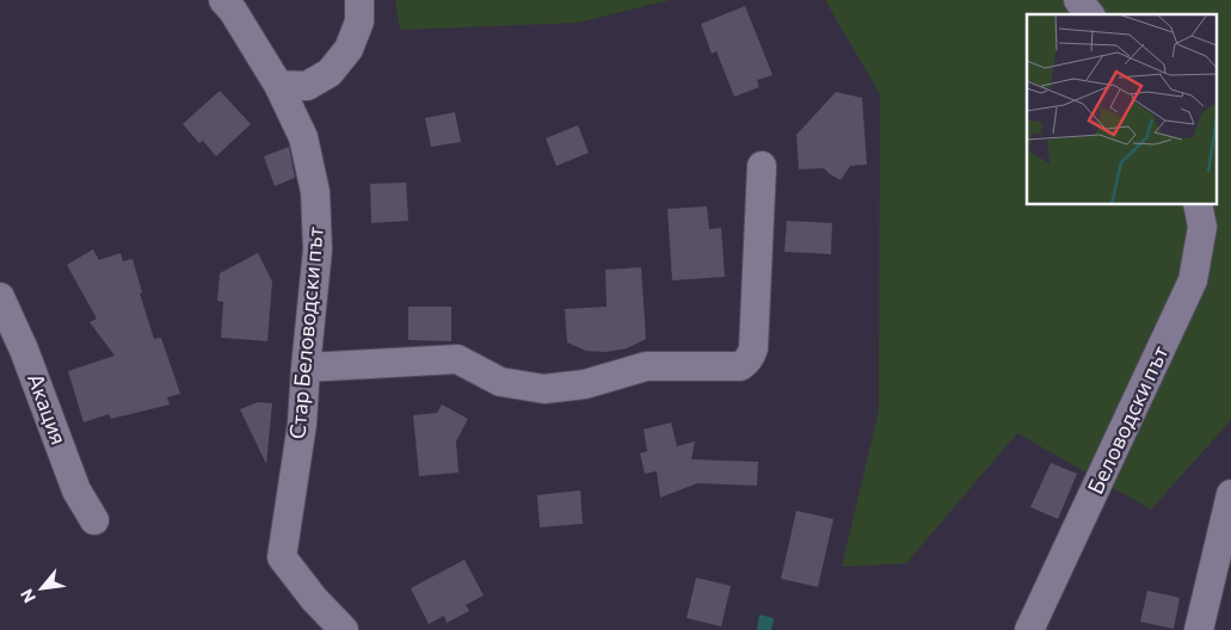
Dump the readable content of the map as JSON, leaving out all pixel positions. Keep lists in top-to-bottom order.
{
  "streets": {
    "street": ["Стар Беловодски път", "Акация", "Беловодски път"]
  },
  "north": "bottom left"
}
